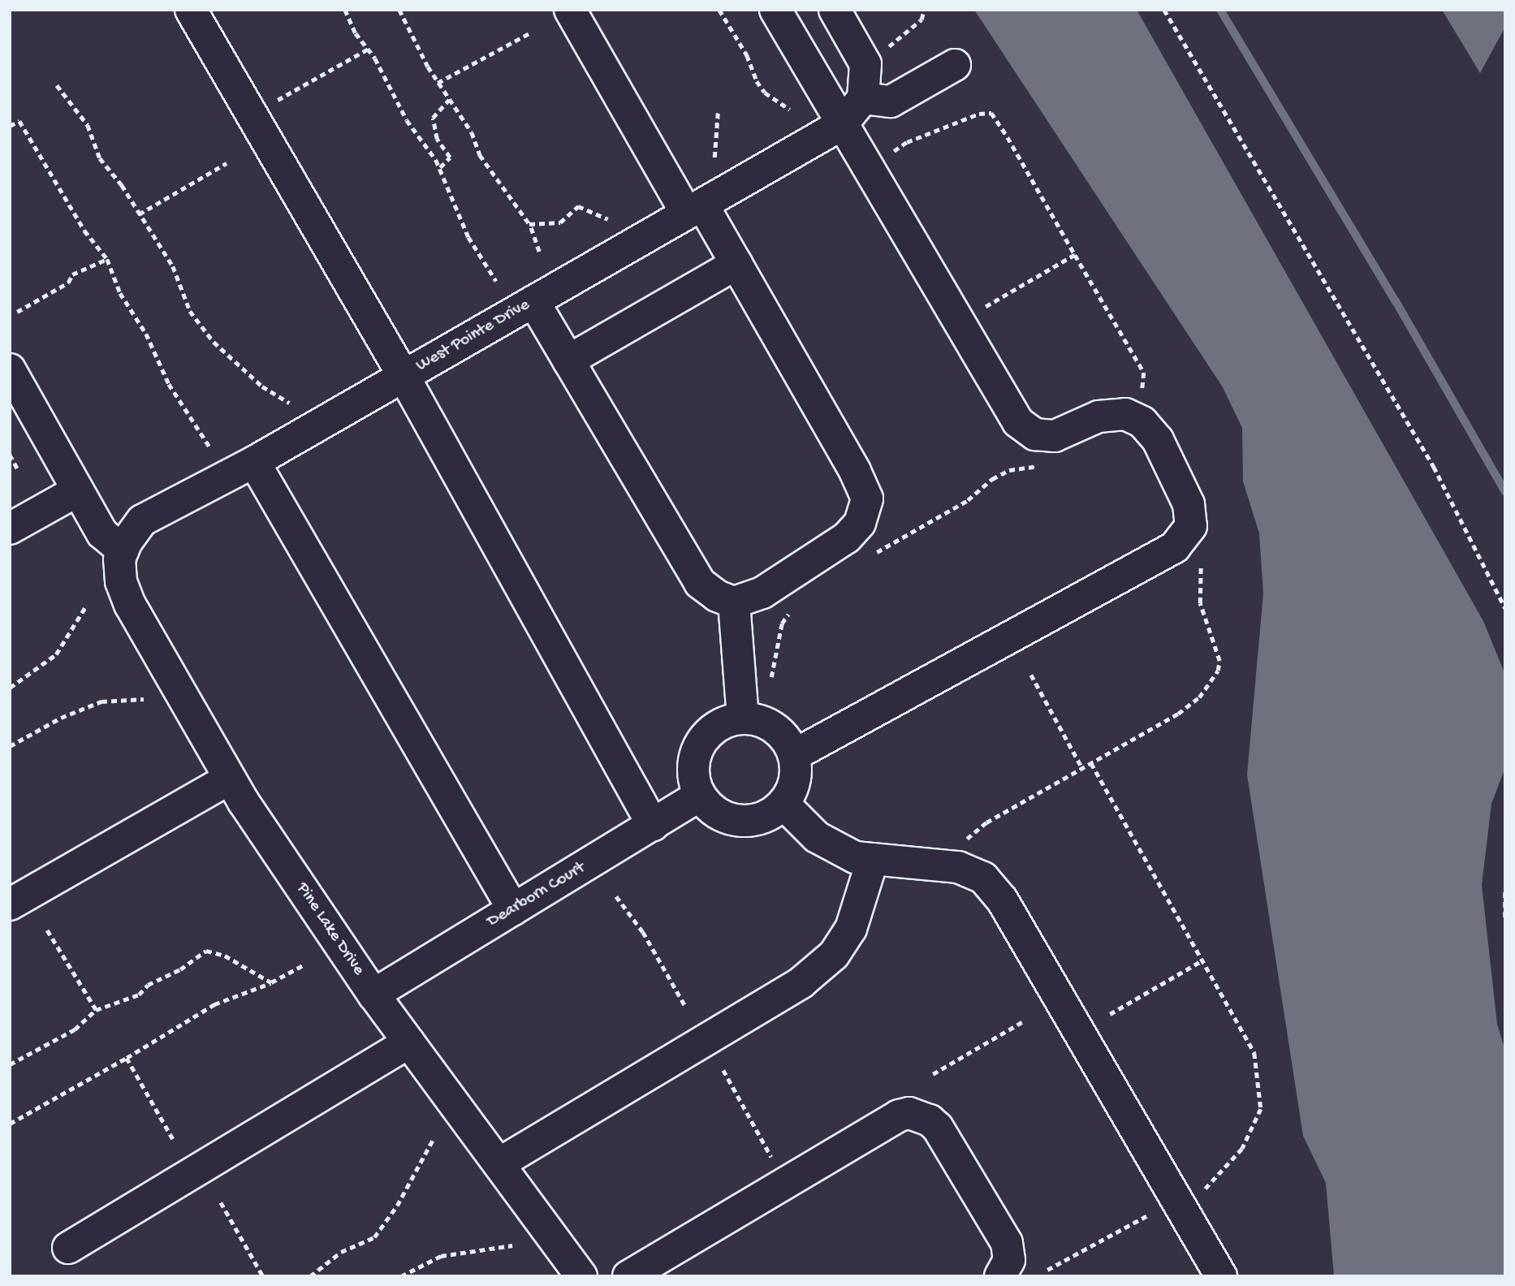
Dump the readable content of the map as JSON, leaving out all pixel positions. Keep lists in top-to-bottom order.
{
  "streets": {
    "street": ["West Pointe Drive", "Dearborn Court", "Pine Lake Drive"]
  },
  "crossings": [
    ["West Pointe Drive", "Pine Lake Drive"],
    ["Dearborn Court", "Pine Lake Drive"]
  ]
}
